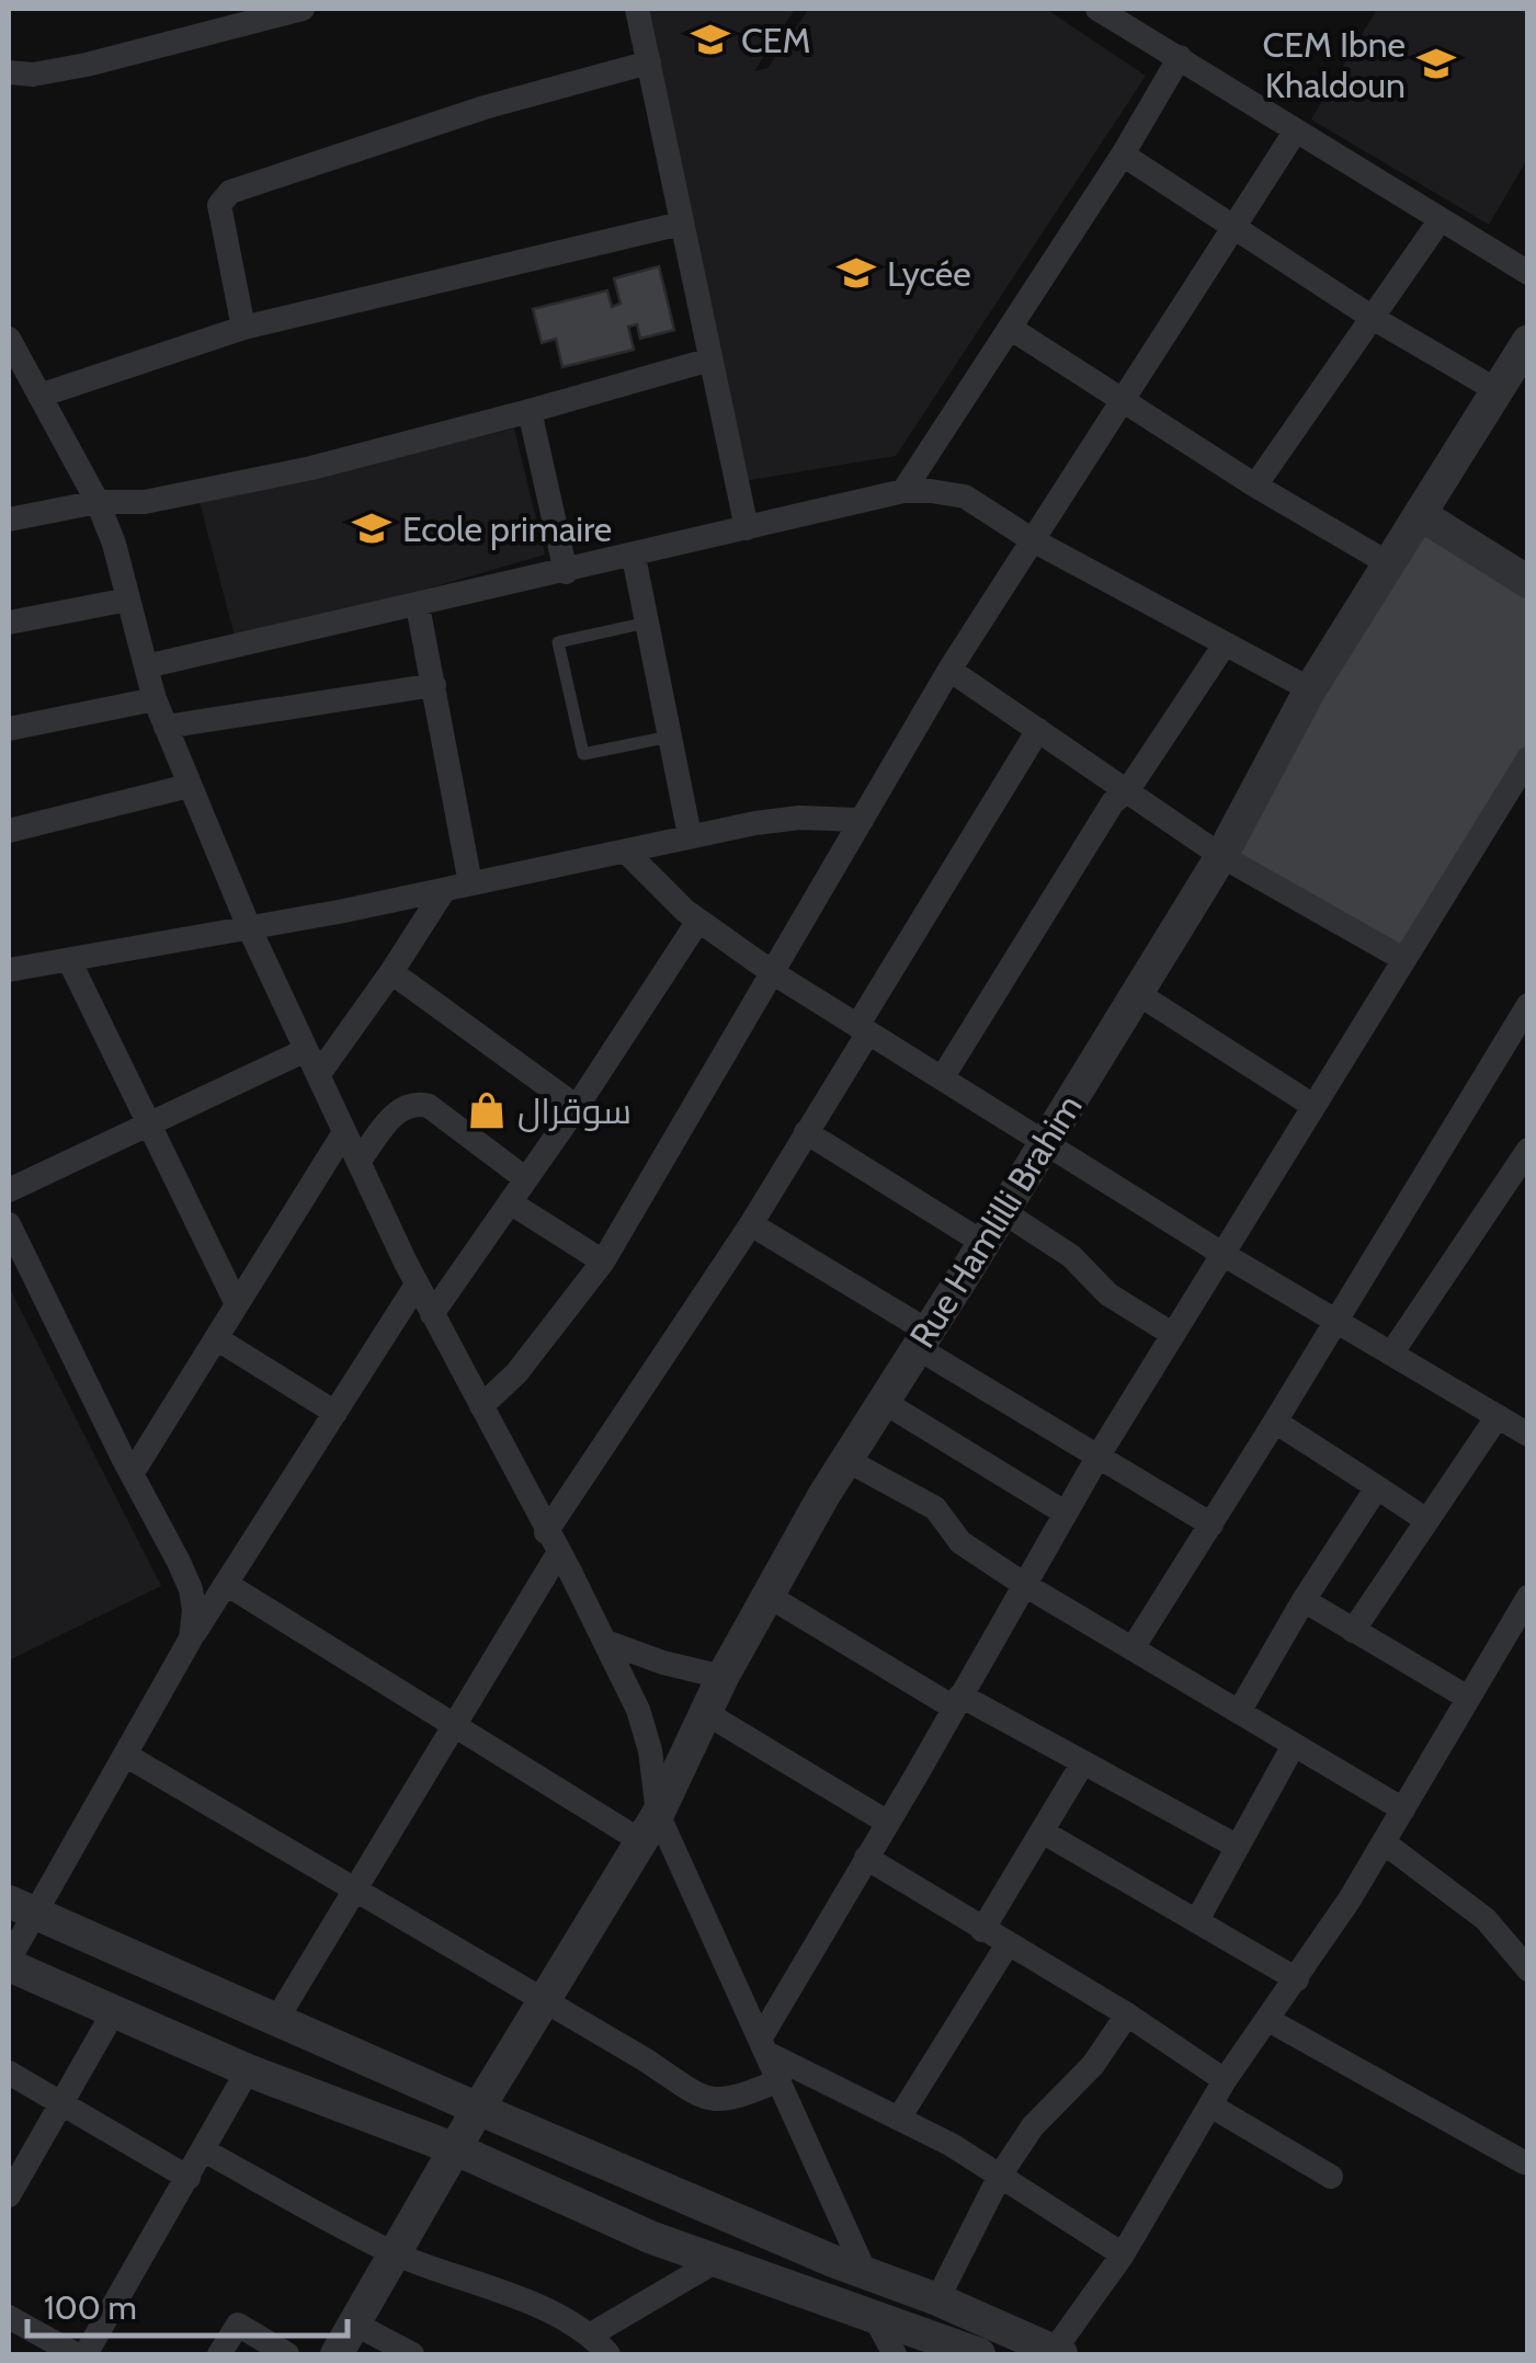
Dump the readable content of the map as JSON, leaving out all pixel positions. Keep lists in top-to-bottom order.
{
  "streets": {
    "street": ["Rue Hamlilli Brahim"]
  },
  "places": {
    "school or university": [
      "CEM",
      "CEM Ibne Khaldoun",
      "Lycée",
      "Ecole primaire"
    ],
    "shop": ["سوقرال"]
  },
  "scale_bar": "100 m"
}
